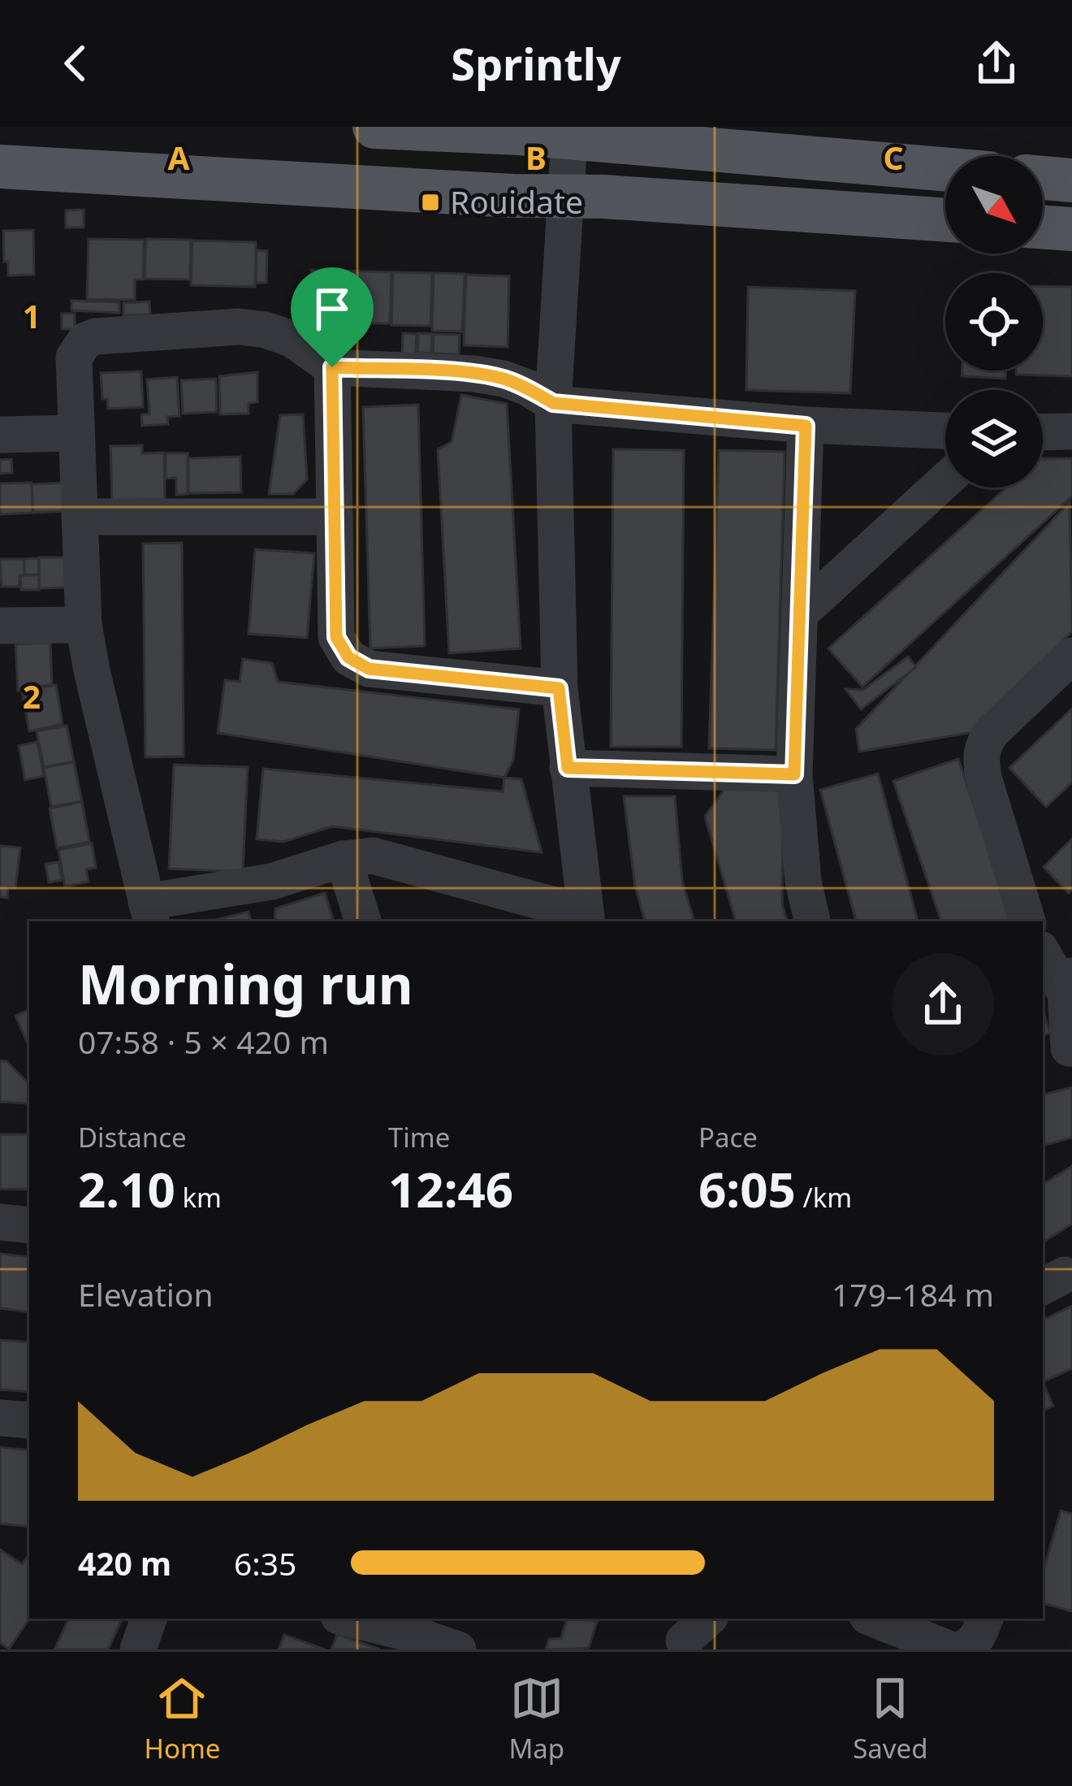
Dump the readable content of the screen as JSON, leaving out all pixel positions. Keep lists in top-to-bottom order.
{
  "places": {
    "transit": ["Rouidate"]
  },
  "north": "bottom right",
  "page": {
    "header": "Sprintly",
    "heading": ["Morning run", "07:58 · 5 × 420 m"],
    "stats": [
      ["Distance", "2.10 km"],
      ["Time", "12:46"],
      ["Pace", "6:05 /km"]
    ],
    "chart": ["Elevation", "179–184 m"],
    "list": [
      {
        "name": "420 m",
        "note": "6:35"
      }
    ],
    "tabs": ["Home", "Map", "Saved"]
  },
  "grid": {
    "columns": ["A", "B", "C"],
    "rows": ["1", "2"]
  }
}
